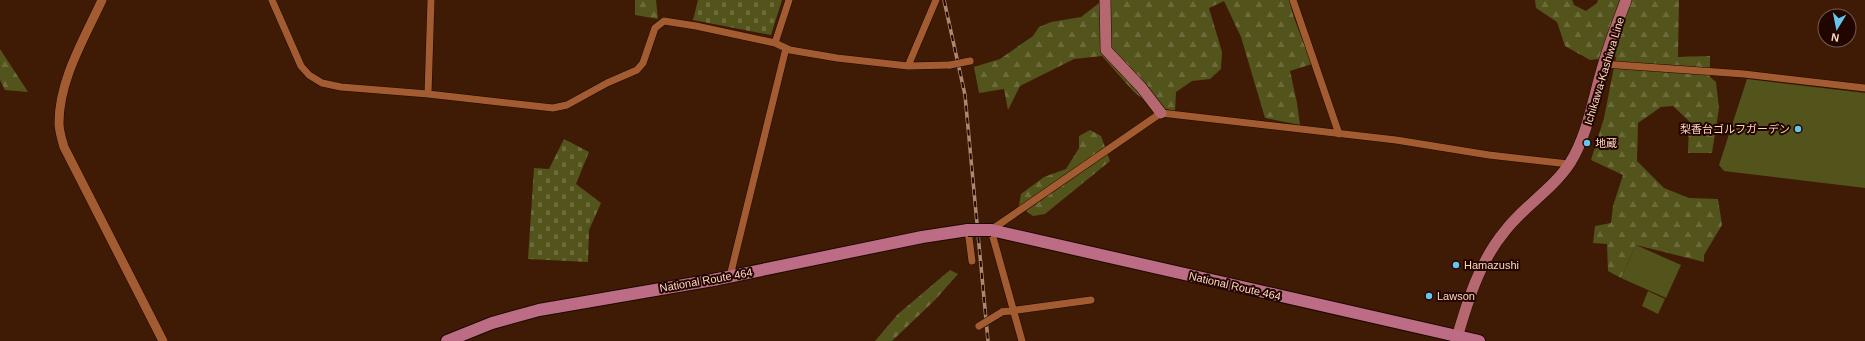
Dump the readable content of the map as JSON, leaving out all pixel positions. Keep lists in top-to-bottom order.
{
  "streets": {
    "highway": ["National Route 464"],
    "main road": ["Ichikawa-Kashiwa Line"]
  },
  "crossings": [
    ["Ichikawa-Kashiwa Line", "National Route 464"]
  ],
  "places": [
    "梨香台ゴルフガーデン",
    "地蔵",
    "Hamazushi",
    "Lawson"
  ],
  "north": "bottom"
}
